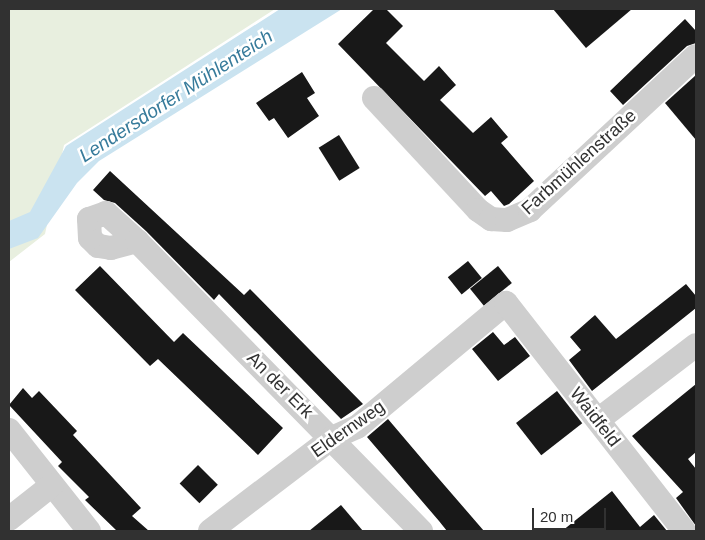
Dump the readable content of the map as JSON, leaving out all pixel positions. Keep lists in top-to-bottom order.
{
  "streets": {
    "street": [
      "Farbmühlenstraße",
      "An der Erk",
      "Waidfeld",
      "Eldernweg"
    ]
  },
  "crossings": [
    ["An der Erk", "Eldernweg"],
    ["Waidfeld", "Eldernweg"]
  ],
  "water": ["Lendersdorfer Mühlenteich"],
  "scale_bar": "20 m"
}
